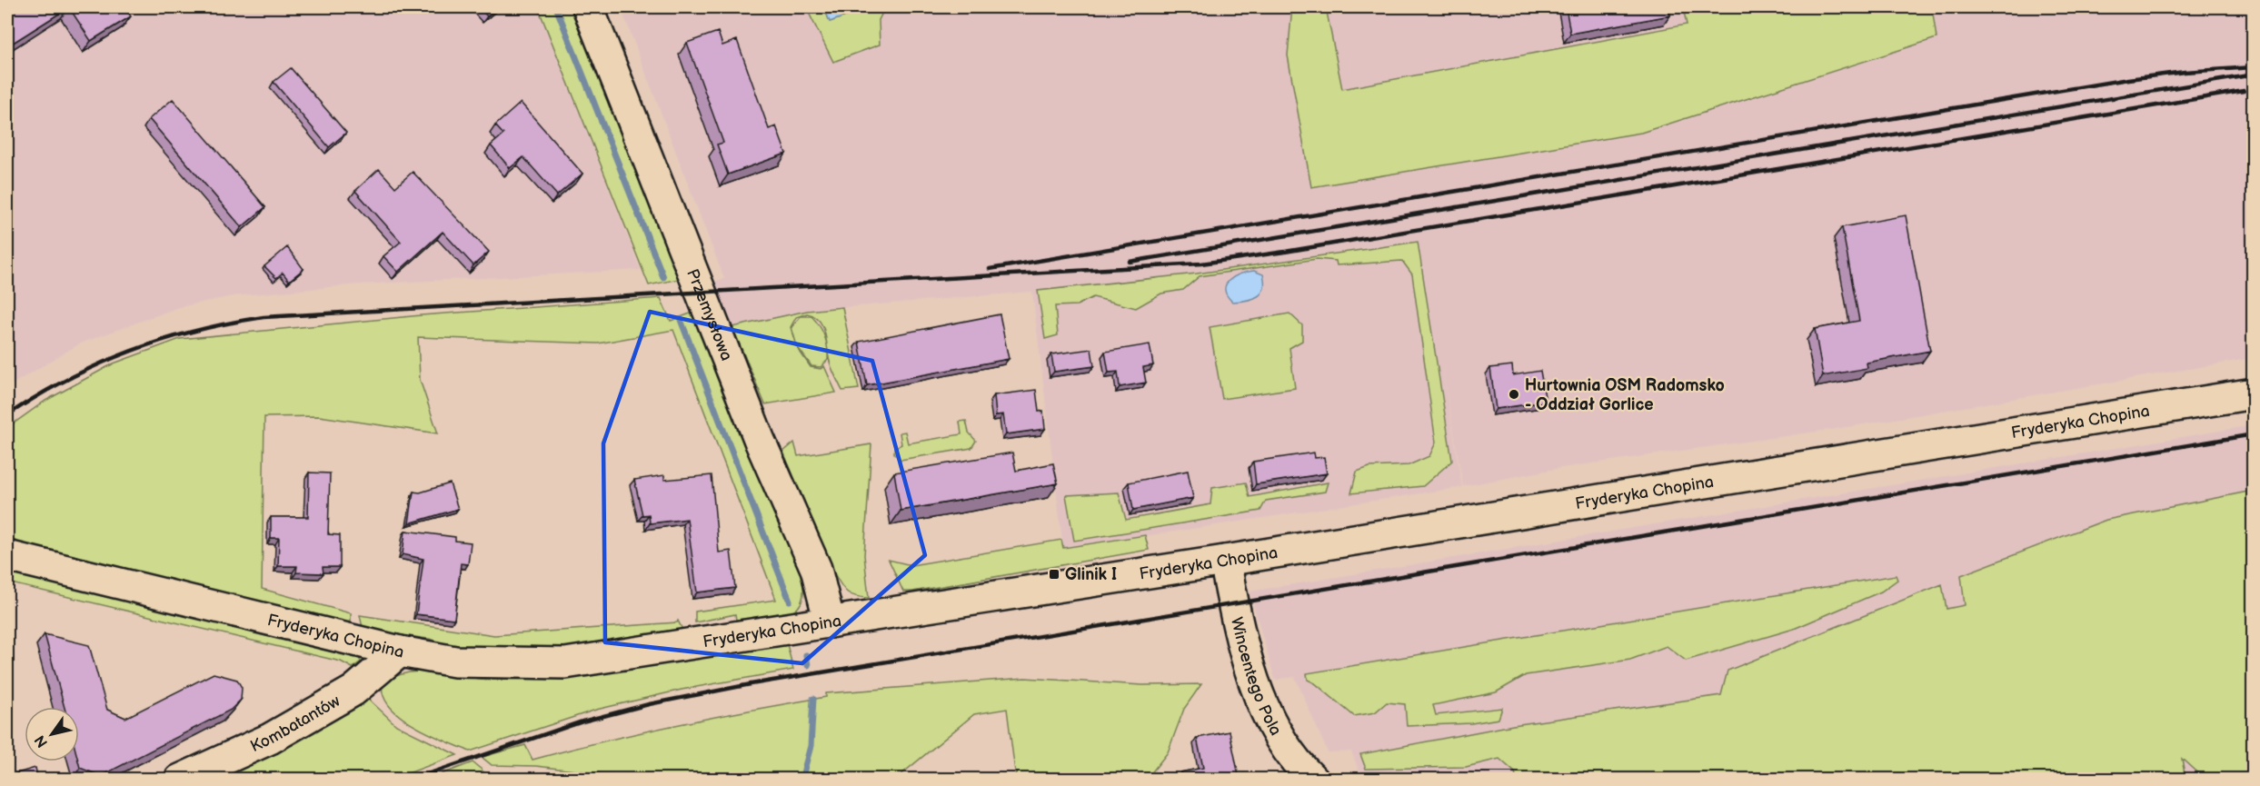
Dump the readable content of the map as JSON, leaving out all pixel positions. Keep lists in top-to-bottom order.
{
  "streets": {
    "street": [
      "Przemysłowa",
      "Fryderyka Chopina",
      "Wincentego Pola",
      "Kombatantów"
    ]
  },
  "crossings": [
    ["Przemysłowa", "Fryderyka Chopina"],
    ["Fryderyka Chopina", "Wincentego Pola"],
    ["Fryderyka Chopina", "Kombatantów"]
  ],
  "places": {
    "other": ["Hurtownia OSM Radomsko - Oddział Gorlice"],
    "transit": ["Glinik I"]
  },
  "north": "bottom left"
}
